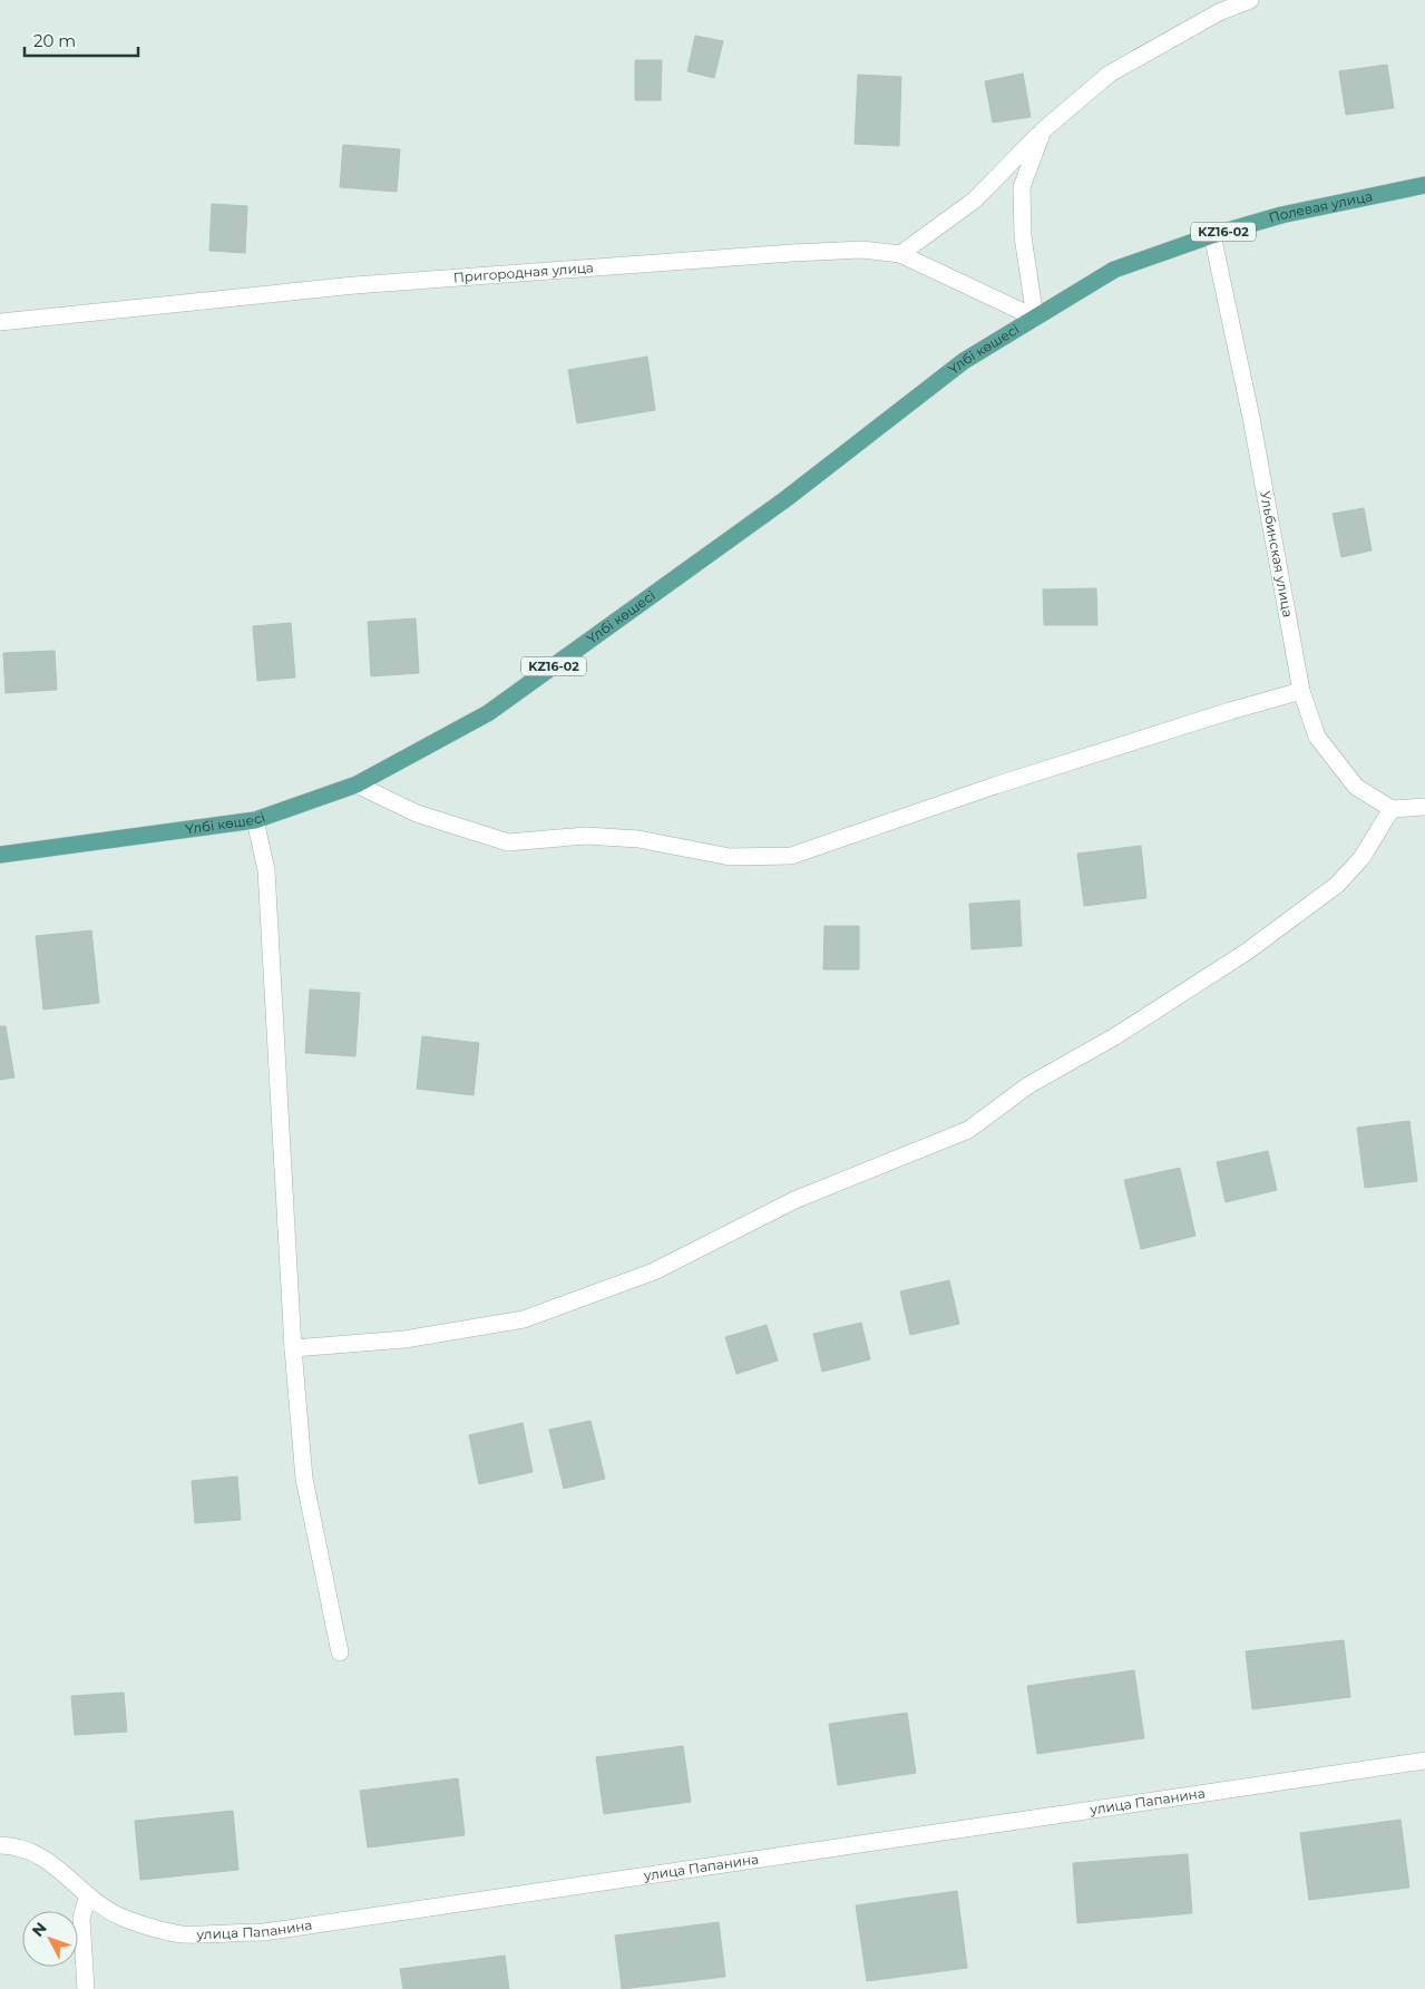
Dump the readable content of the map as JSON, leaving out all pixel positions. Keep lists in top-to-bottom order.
{
  "streets": {
    "main road": ["Полевая улица", "KZ16-02", "Үлбі көшесі"],
    "street": ["Пригородная улица", "Ульбинская улица", "улица Папанина"]
  },
  "crossings": [
    ["Полевая улица", "Пригородная улица"],
    ["Полевая улица", "Үлбі көшесі"],
    ["Полевая улица", "Ульбинская улица"],
    ["Пригородная улица", "Үлбі көшесі"]
  ],
  "scale_bar": "20 m",
  "north": "top left"
}
